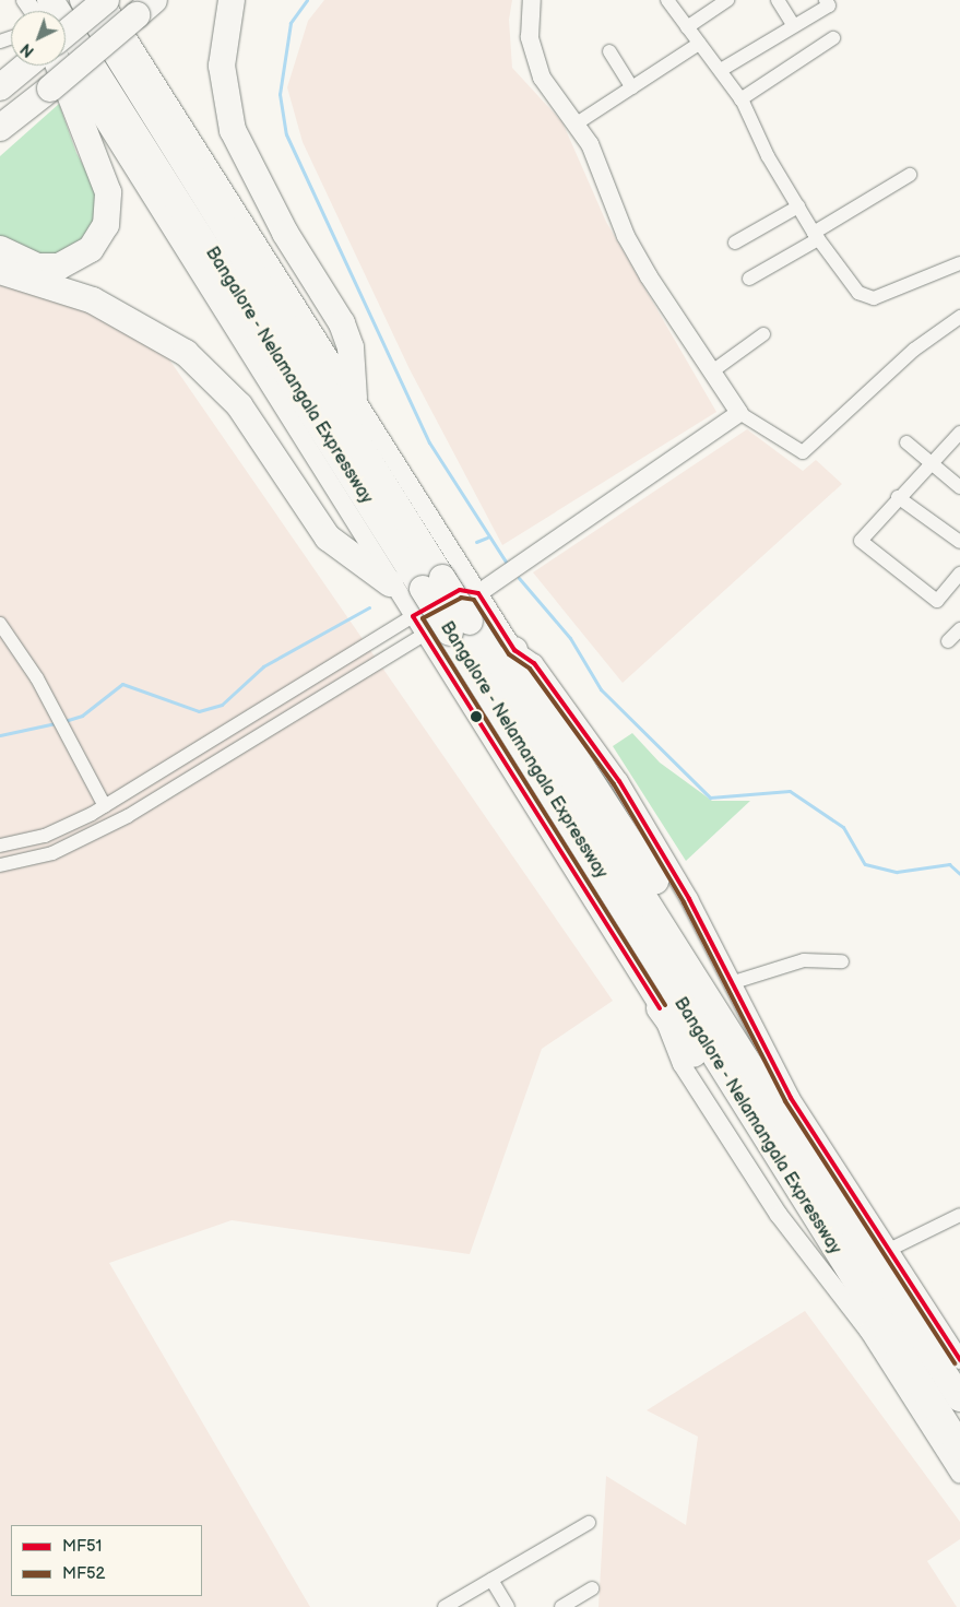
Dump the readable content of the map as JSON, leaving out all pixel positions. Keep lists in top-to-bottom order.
{
  "streets": {
    "highway": ["Bangalore - Nelamangala Expressway"]
  },
  "lines": ["transit line MF51", "transit line MF52"],
  "legend": ["MF51", "MF52"],
  "north": "bottom left"
}
